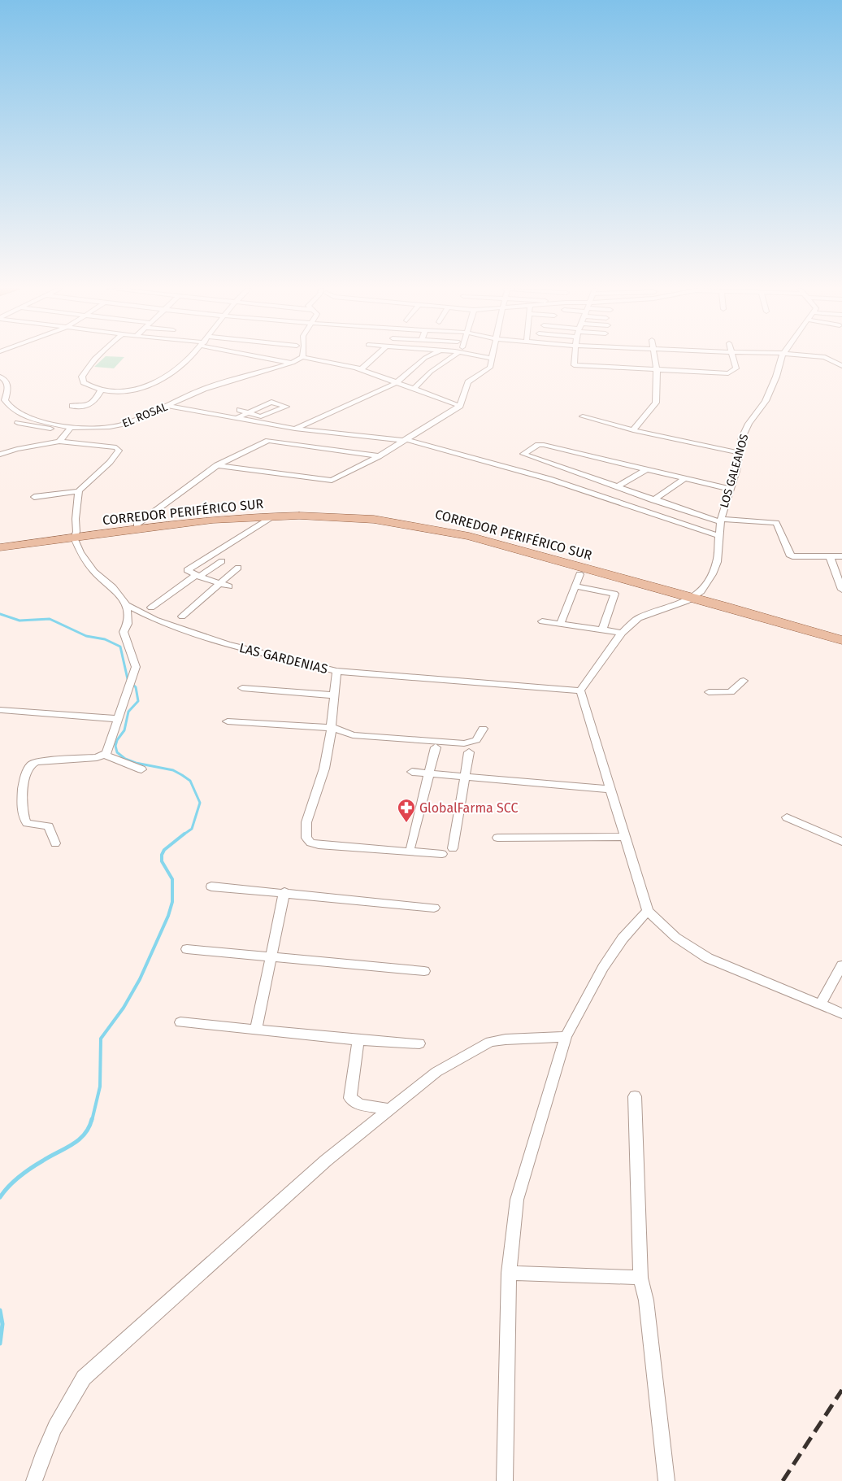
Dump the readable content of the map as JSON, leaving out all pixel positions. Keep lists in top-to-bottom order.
{
  "streets": {
    "main road": ["CORREDOR PERIFÉRICO SUR"],
    "street": ["EL ROSAL", "LOS GALEANOS", "LAS GARDENIAS"]
  },
  "crossings": [
    ["LOS GALEANOS", "CORREDOR PERIFÉRICO SUR"],
    ["CORREDOR PERIFÉRICO SUR", "LAS GARDENIAS"]
  ],
  "places": {
    "pharmacy": ["GlobalFarma SCC"]
  }
}
